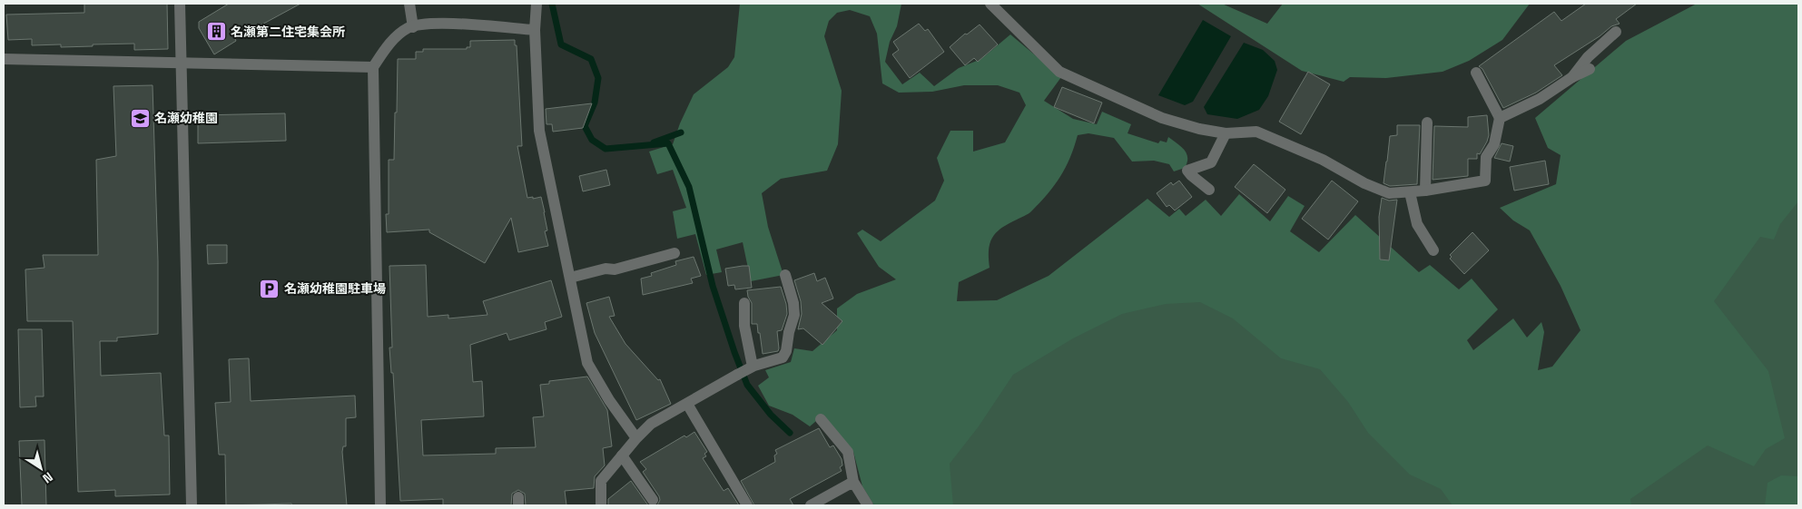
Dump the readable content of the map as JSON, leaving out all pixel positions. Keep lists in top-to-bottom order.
{
  "places": {
    "building": ["名瀬第二住宅集会所"],
    "school or university": ["名瀬幼稚園"],
    "parking": ["名瀬幼稚園駐車場"]
  },
  "north": "bottom right"
}
